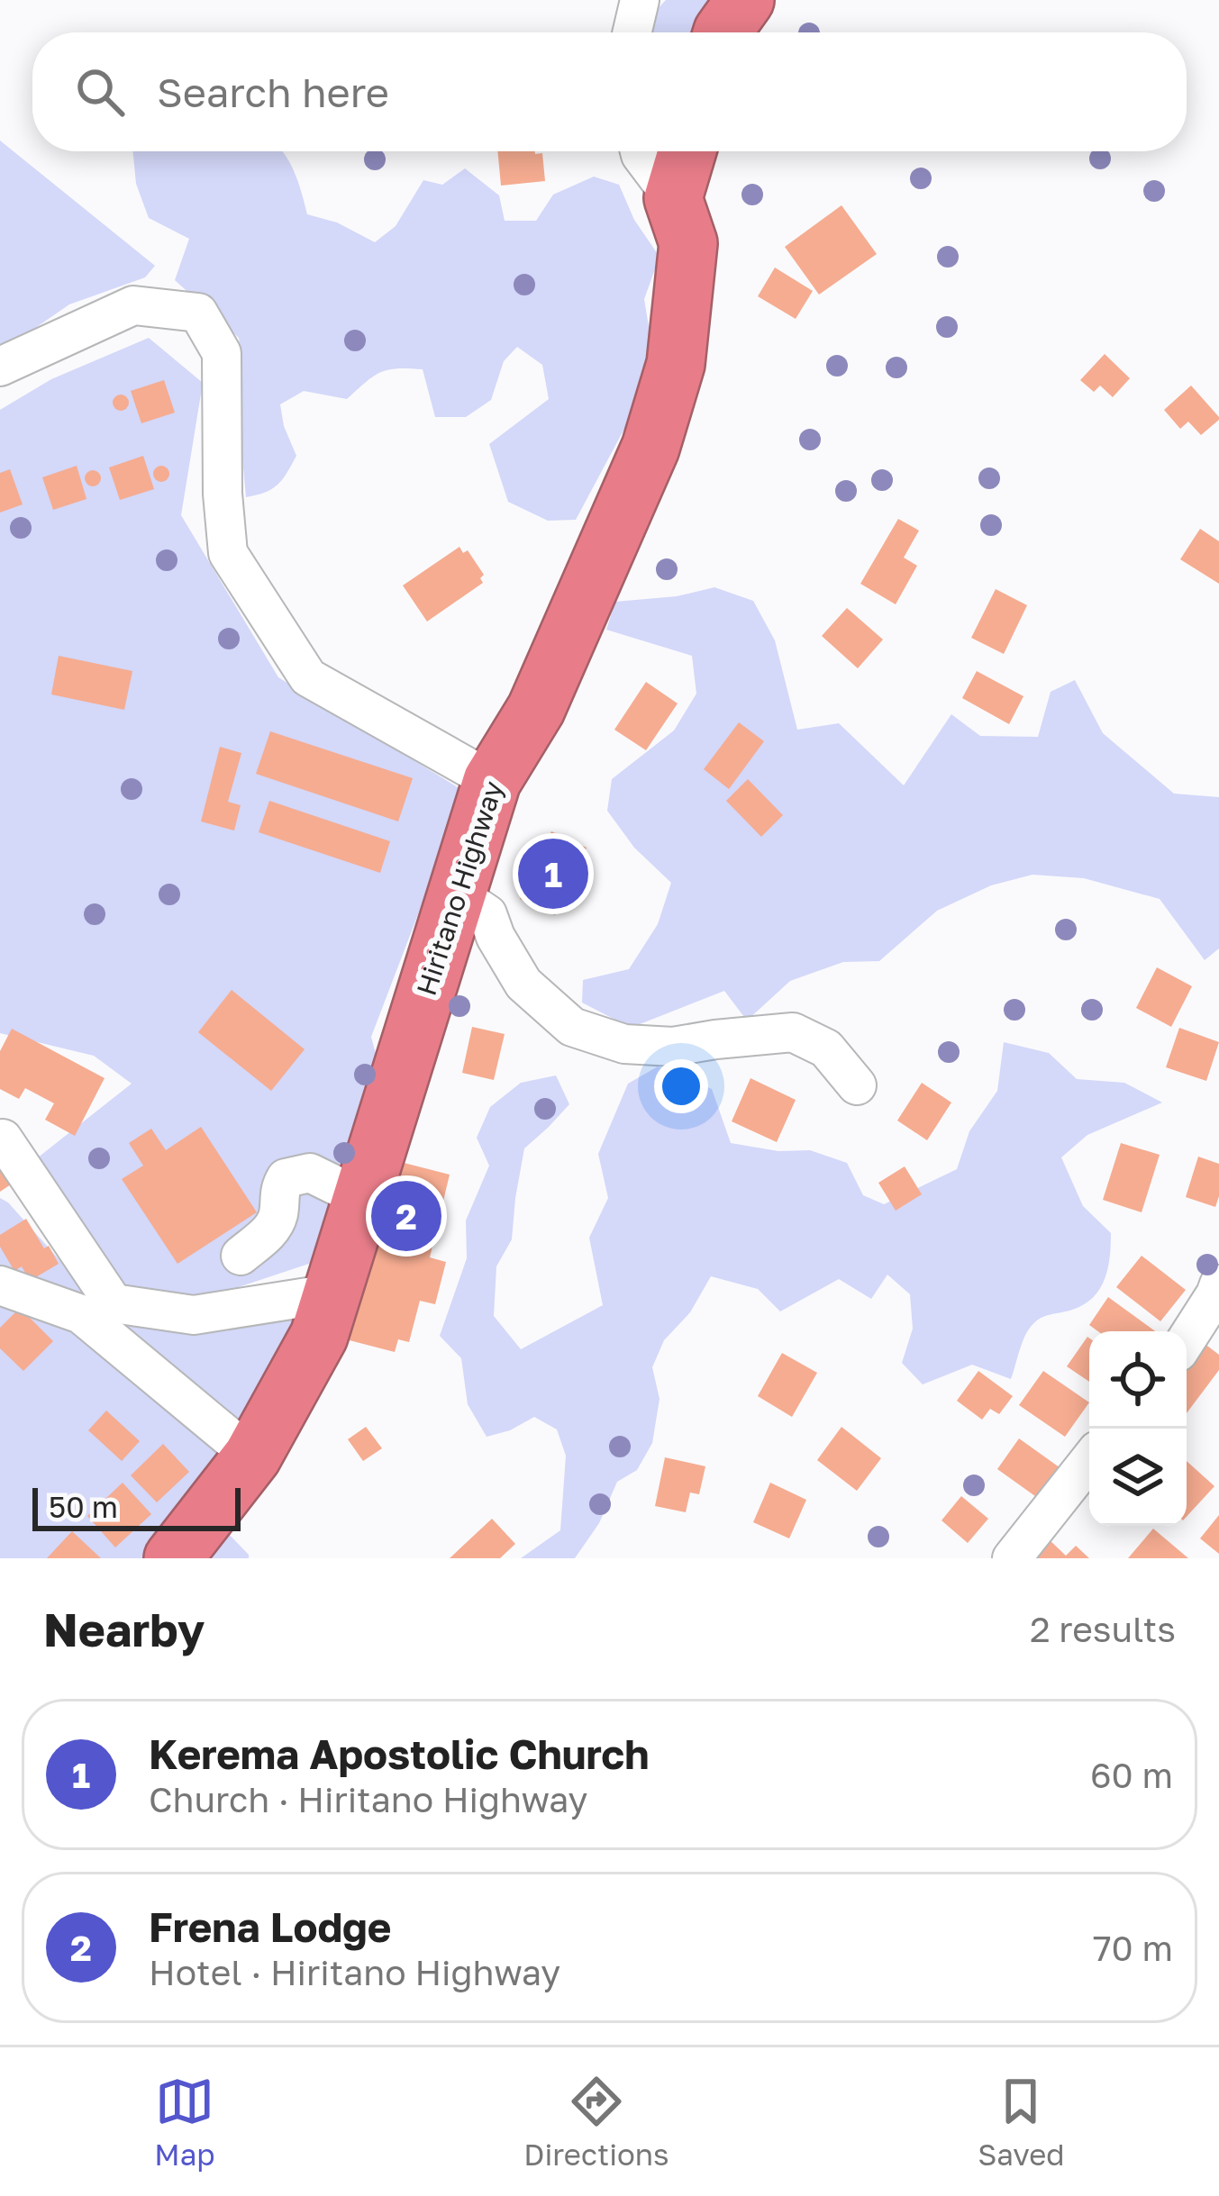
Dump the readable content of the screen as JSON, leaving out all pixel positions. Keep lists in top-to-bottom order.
{
  "streets": {
    "highway": ["Hiritano Highway"]
  },
  "scale_bar": "50 m",
  "page": {
    "search": "Search here",
    "pins": ["1", "2"],
    "scale": "50 m",
    "heading": ["Nearby", "2 results"],
    "list": [
      {
        "mark": "1",
        "name": "Kerema Apostolic Church",
        "note": "Church · Hiritano Highway",
        "value": "60 m"
      },
      {
        "mark": "2",
        "name": "Frena Lodge",
        "note": "Hotel · Hiritano Highway",
        "value": "70 m"
      }
    ],
    "nav": ["Map", "Directions", "Saved"]
  }
}
